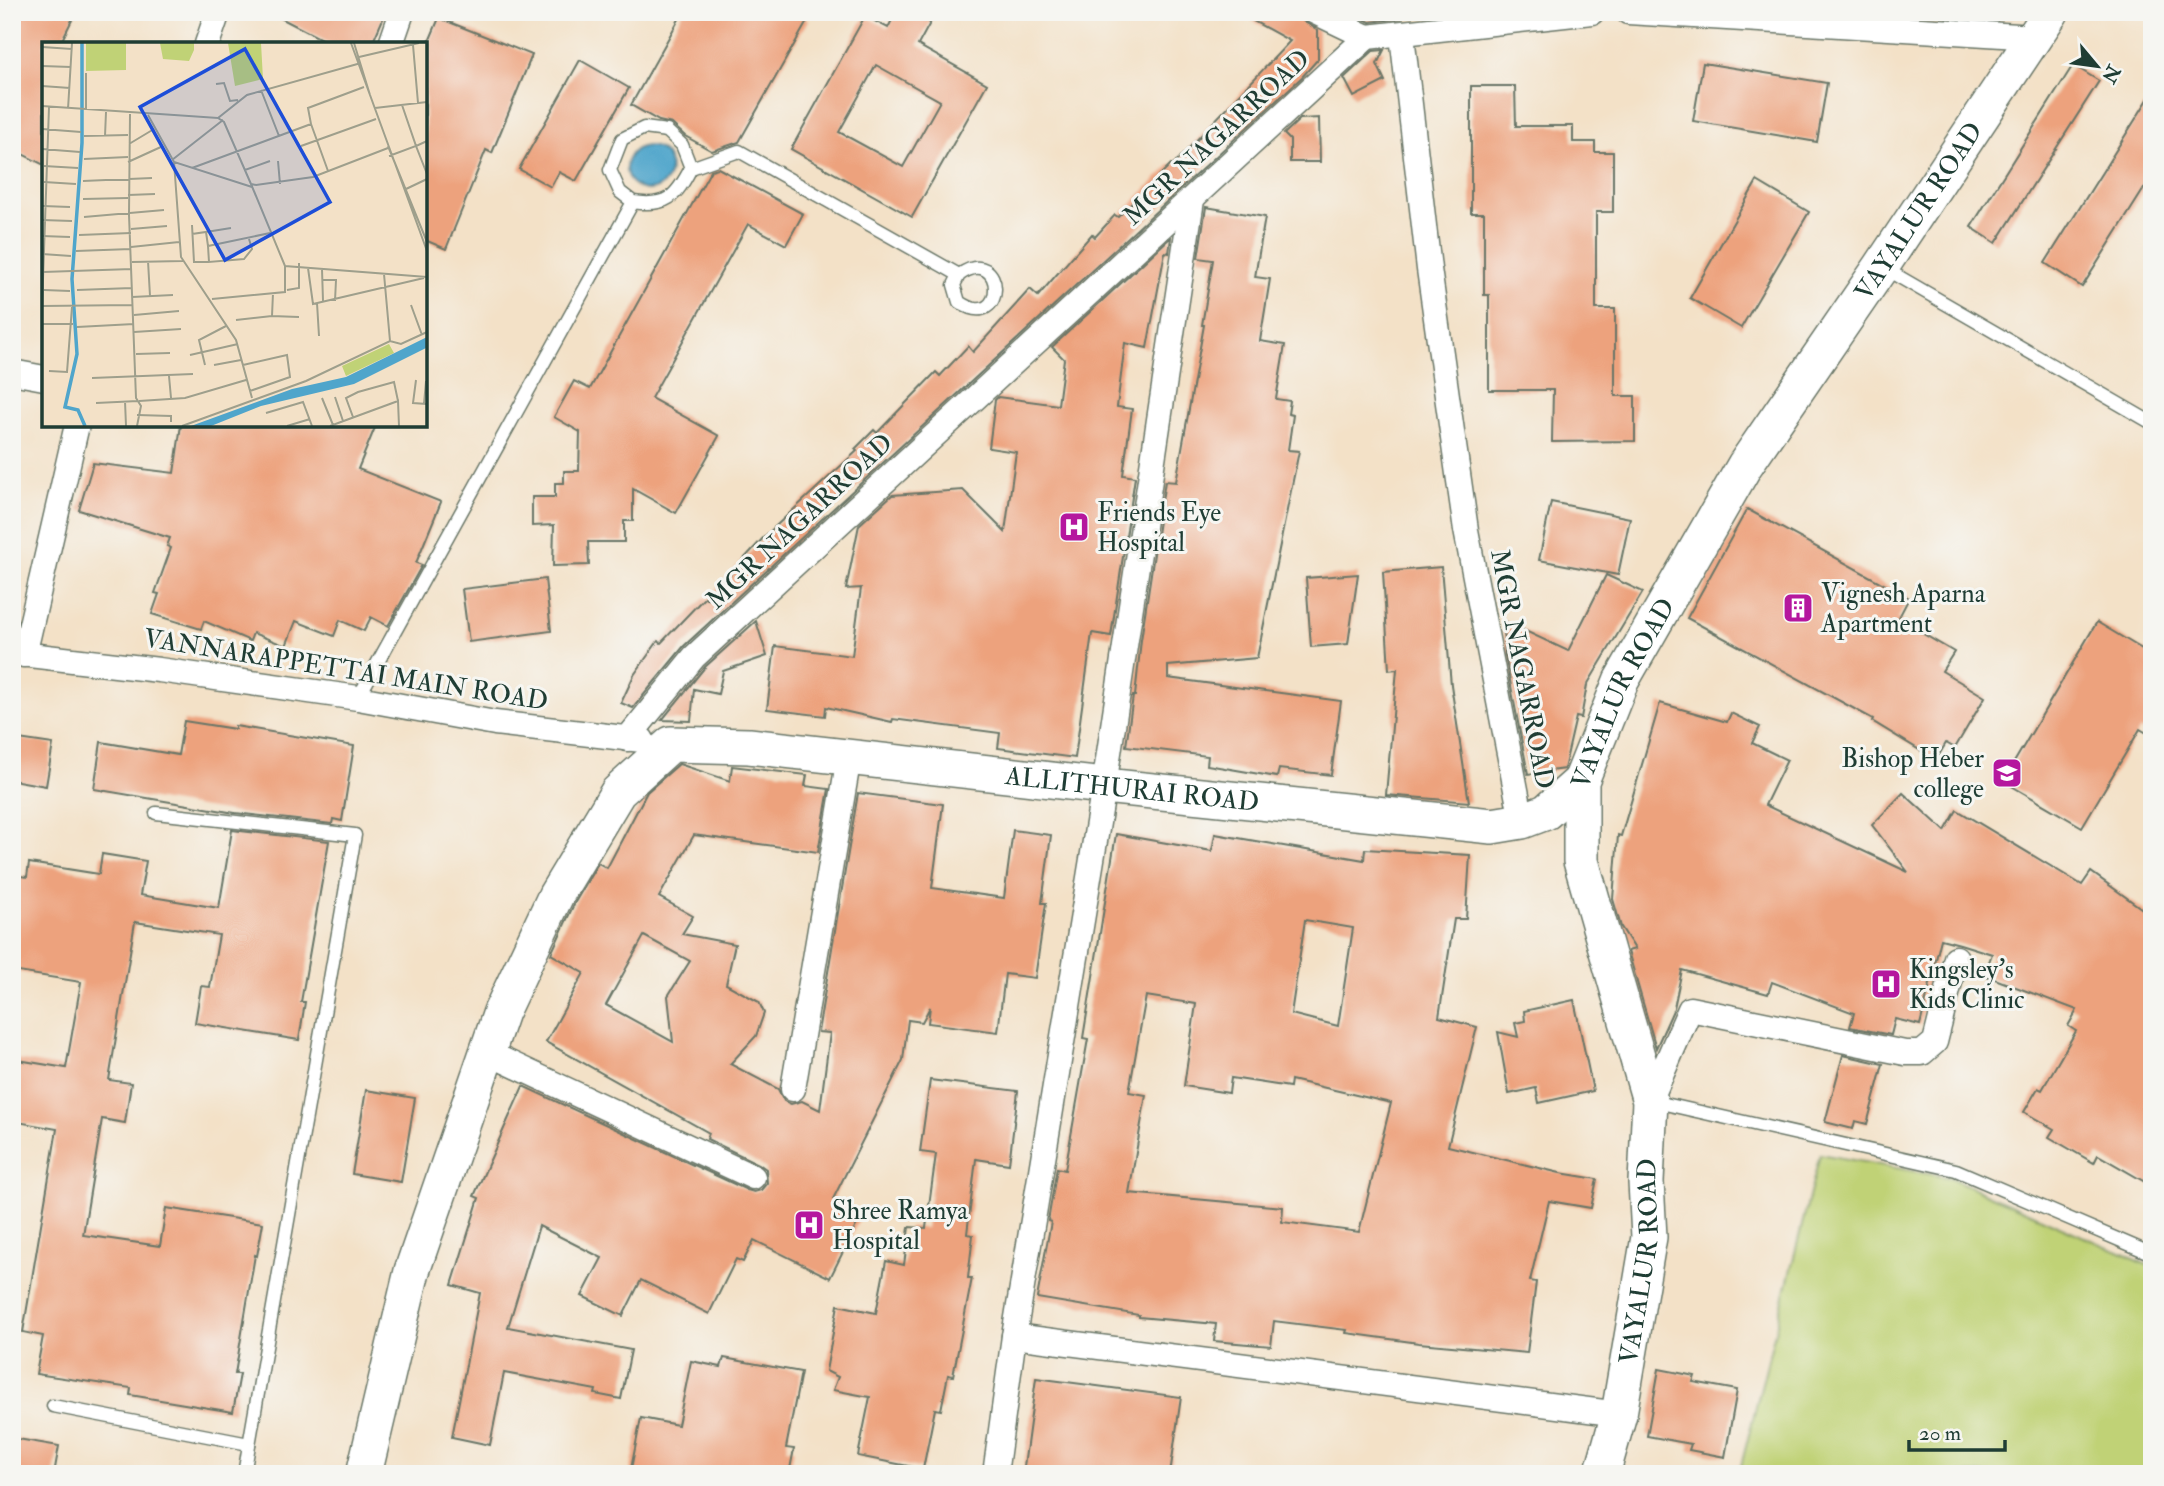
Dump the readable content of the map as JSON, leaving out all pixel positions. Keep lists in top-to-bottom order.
{
  "streets": {
    "main road": ["VAYALUR ROAD", "ALLITHURAI ROAD"],
    "street": ["MGR NAGARROAD", "VANNARAPPETTAI MAIN ROAD"]
  },
  "crossings": [
    ["MGR NAGARROAD", "VANNARAPPETTAI MAIN ROAD"],
    ["MGR NAGARROAD", "ALLITHURAI ROAD"],
    ["VAYALUR ROAD", "ALLITHURAI ROAD"],
    ["VANNARAPPETTAI MAIN ROAD", "ALLITHURAI ROAD"]
  ],
  "places": {
    "hospital": ["Friends Eye Hospital", "Kingsley's Kids Clinic", "Shree Ramya Hospital"],
    "building": ["Vignesh Aparna Apartment"],
    "school or university": ["Bishop Heber college"]
  },
  "scale_bar": "20 m",
  "north": "bottom right"
}
